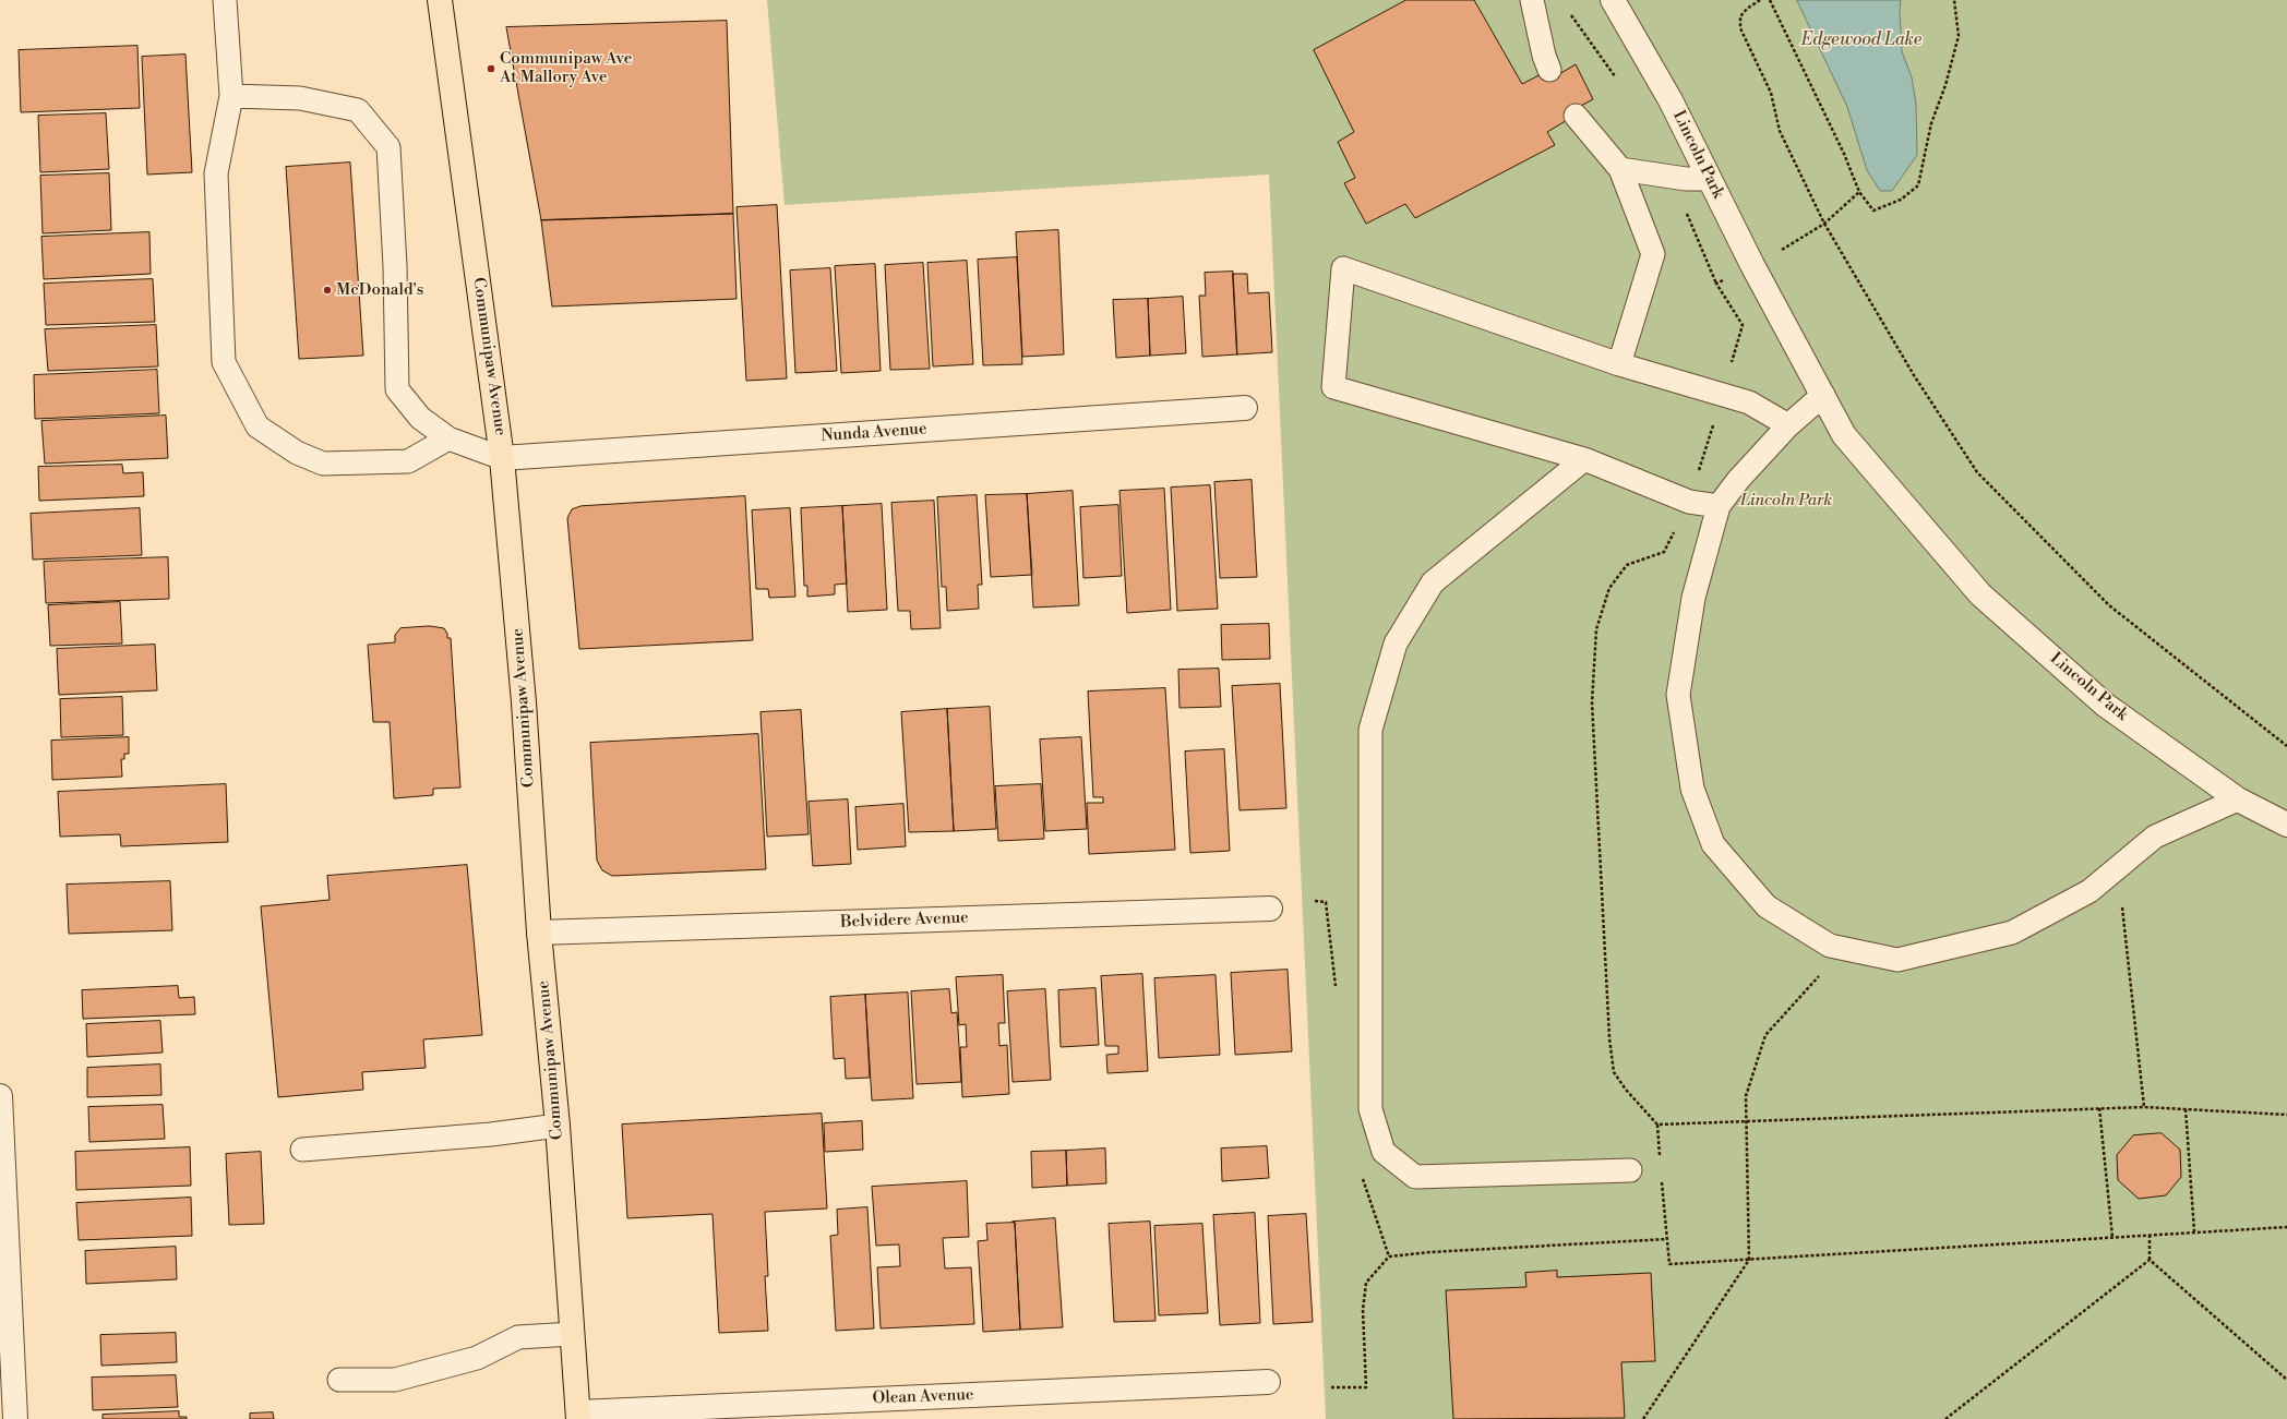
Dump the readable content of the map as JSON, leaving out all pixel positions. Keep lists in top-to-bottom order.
{
  "streets": {
    "main road": ["Communipaw Avenue"],
    "street": [
      "Lincoln Park",
      "Nunda Avenue",
      "Belvidere Avenue",
      "Olean Avenue"
    ]
  },
  "crossings": [
    ["Communipaw Avenue", "Nunda Avenue"],
    ["Communipaw Avenue", "Belvidere Avenue"],
    ["Communipaw Avenue", "Olean Avenue"]
  ],
  "water": ["Edgewood Lake"],
  "parks": ["Lincoln Park"],
  "places": ["Communipaw Ave At Mallory Ave", "McDonald's"]
}
